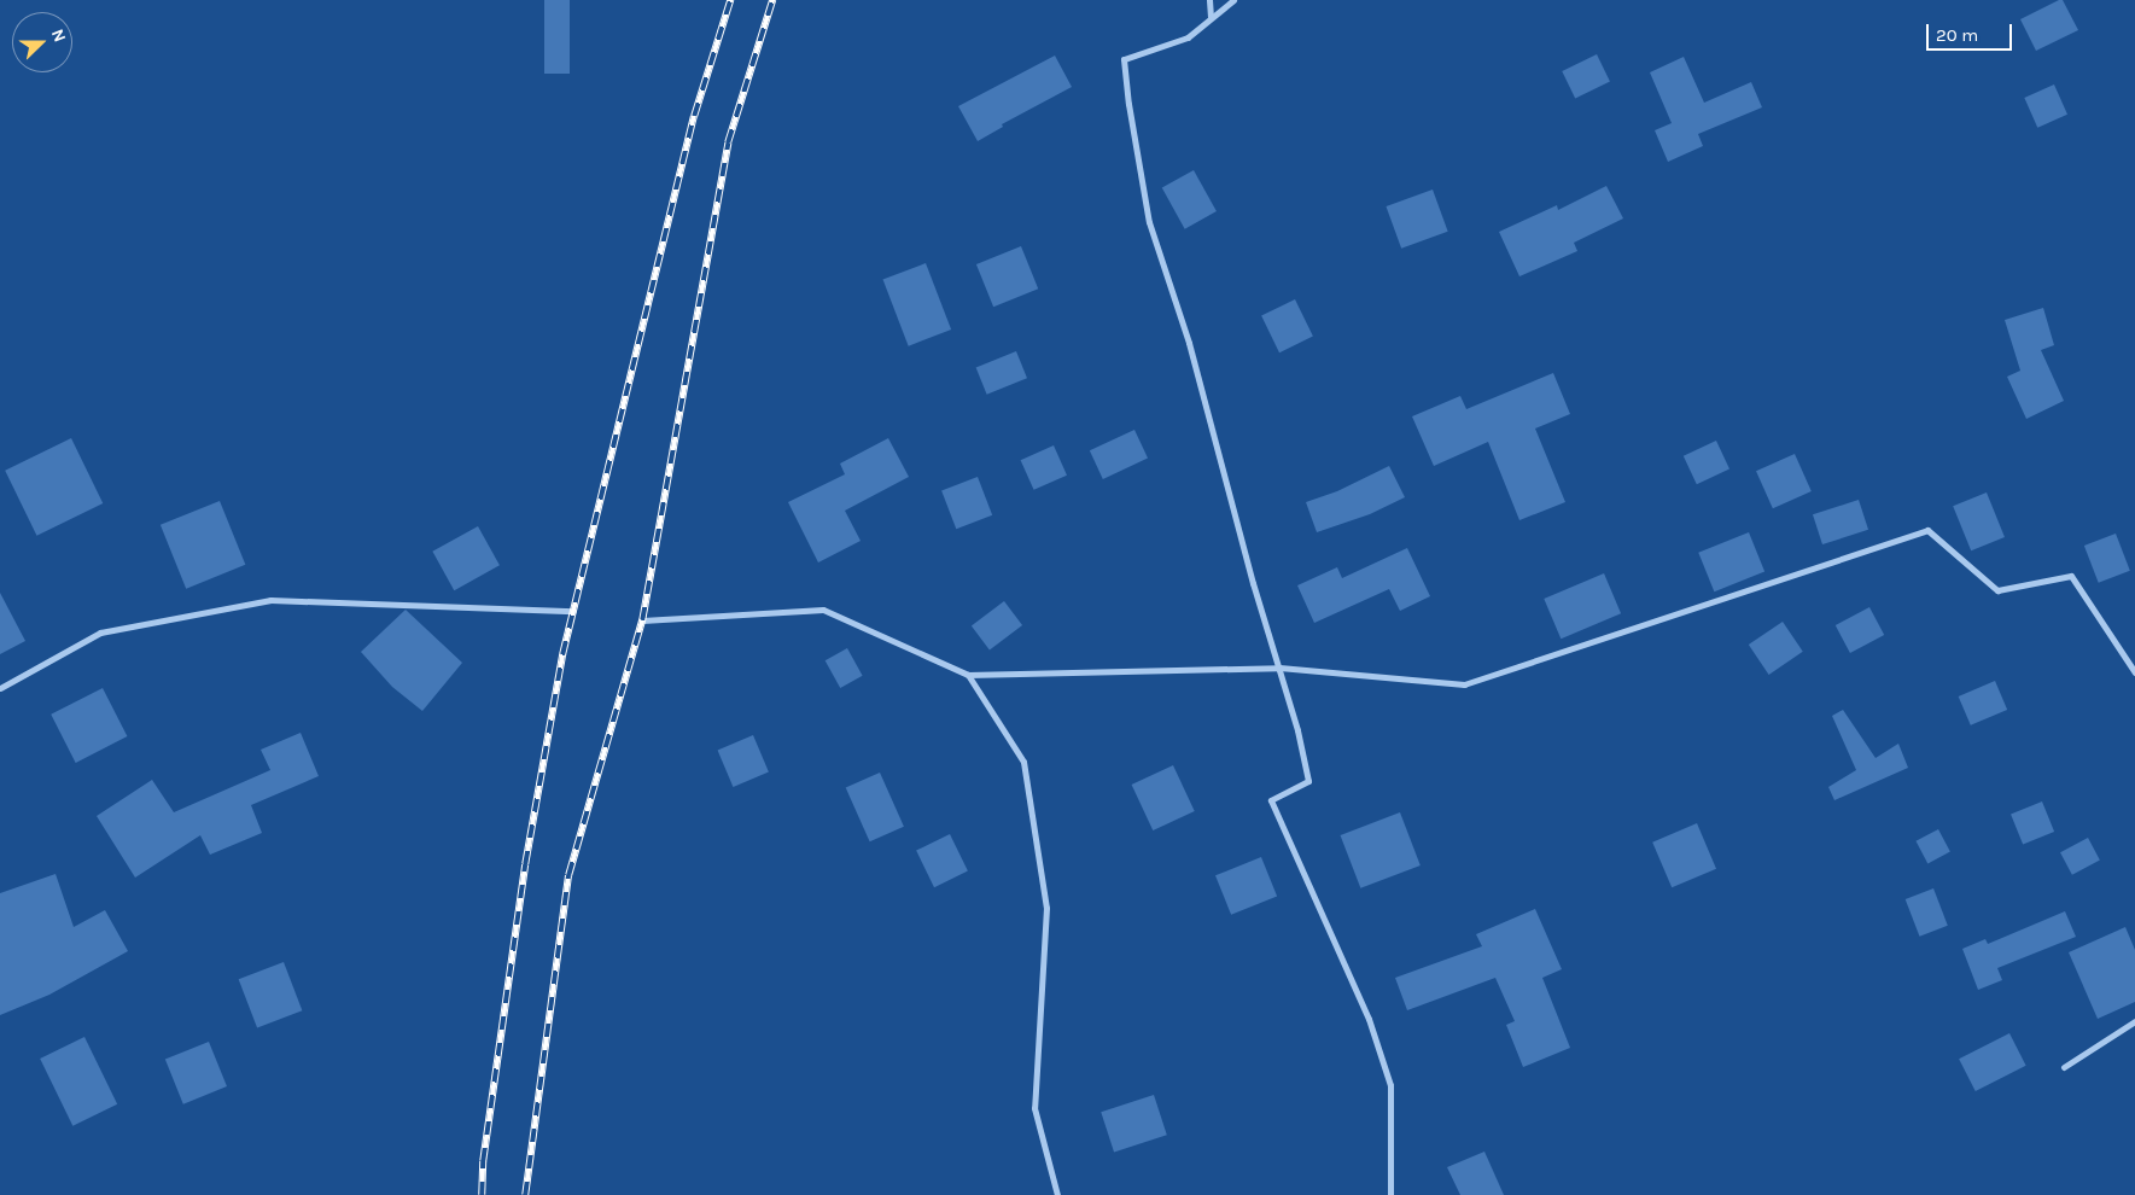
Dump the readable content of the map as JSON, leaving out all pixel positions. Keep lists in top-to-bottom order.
{
  "scale_bar": "20 m",
  "north": "right"
}
